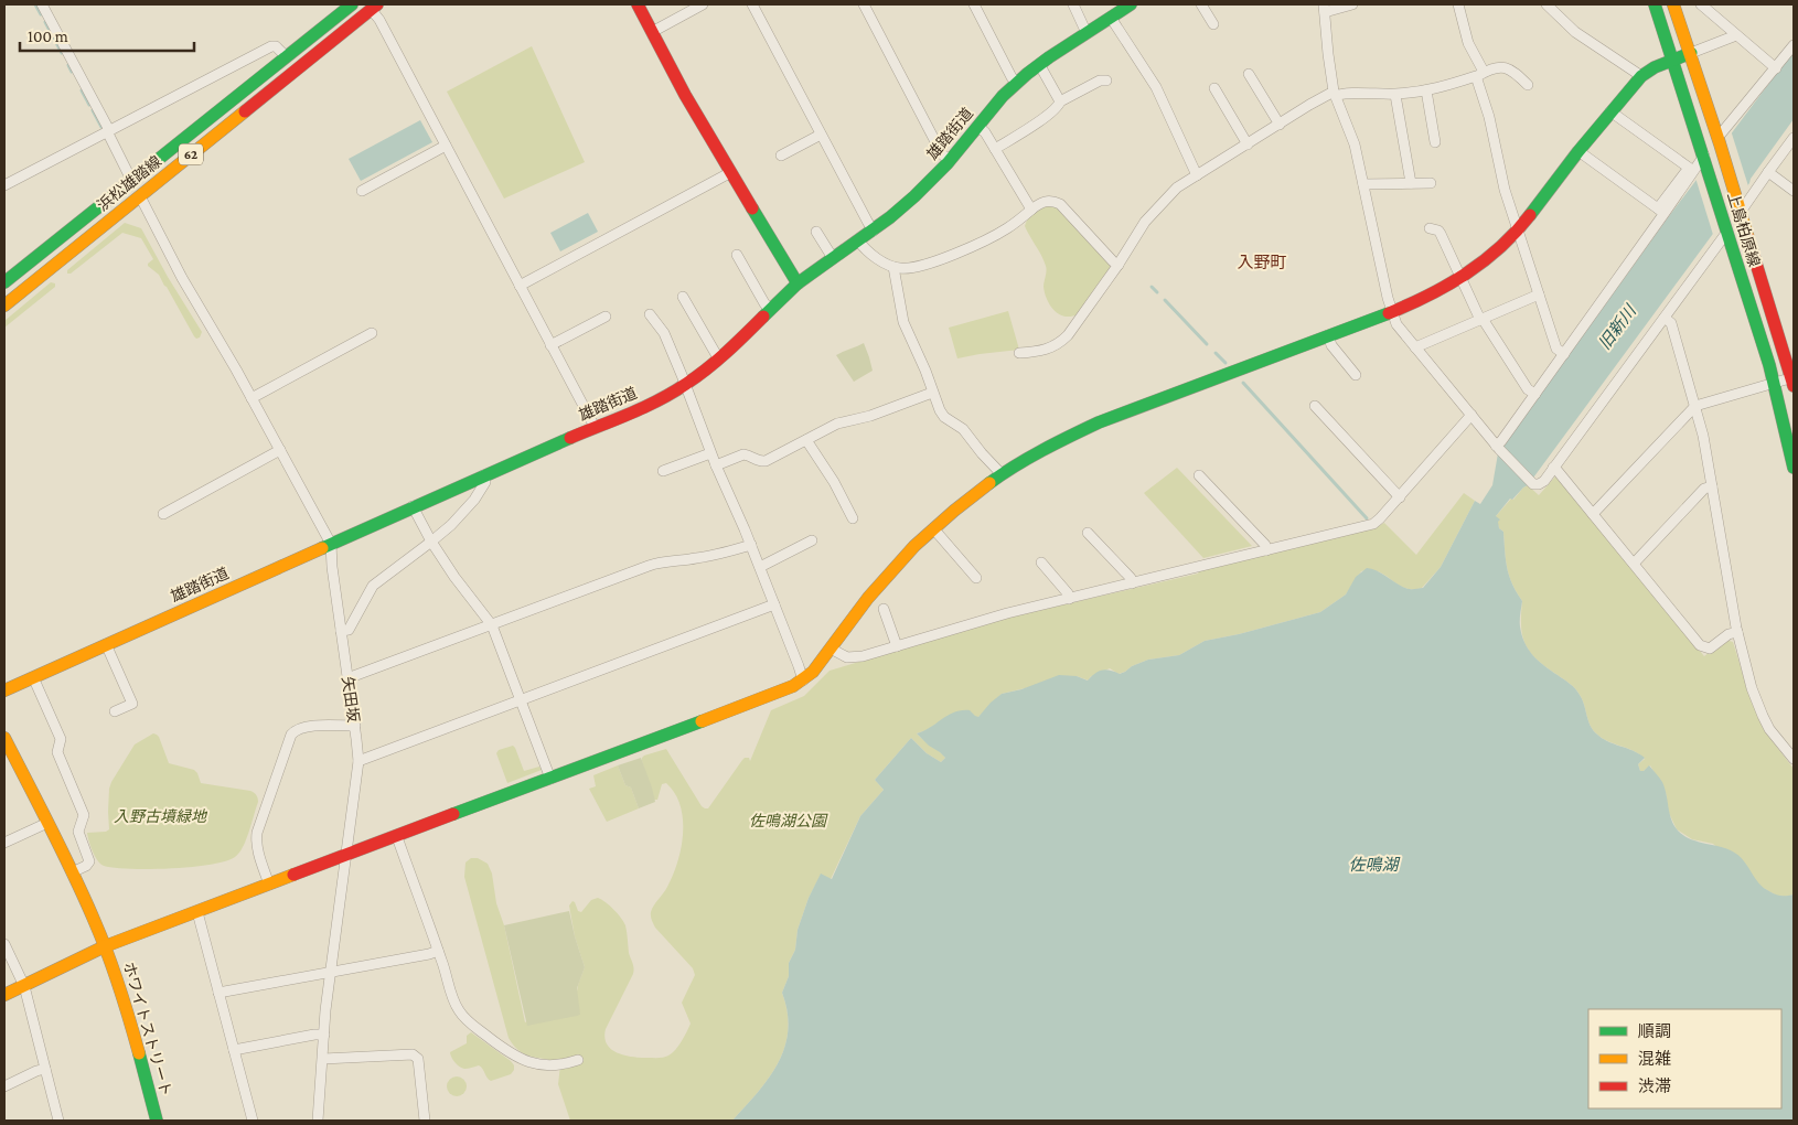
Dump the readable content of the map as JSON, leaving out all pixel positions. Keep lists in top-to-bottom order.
{
  "streets": {
    "street": [
      "雄踏街道",
      "62",
      "浜松雄踏線",
      "上島柏原線",
      "矢田坂",
      "ホワイトストリート"
    ]
  },
  "crossings": [
    ["雄踏街道", "矢田坂"]
  ],
  "districts": ["入野町"],
  "water": ["旧新川", "佐鳴湖"],
  "parks": ["入野古墳緑地", "佐鳴湖公園"],
  "legend": ["順調", "混雑", "渋滞"],
  "scale_bar": "100 m"
}
